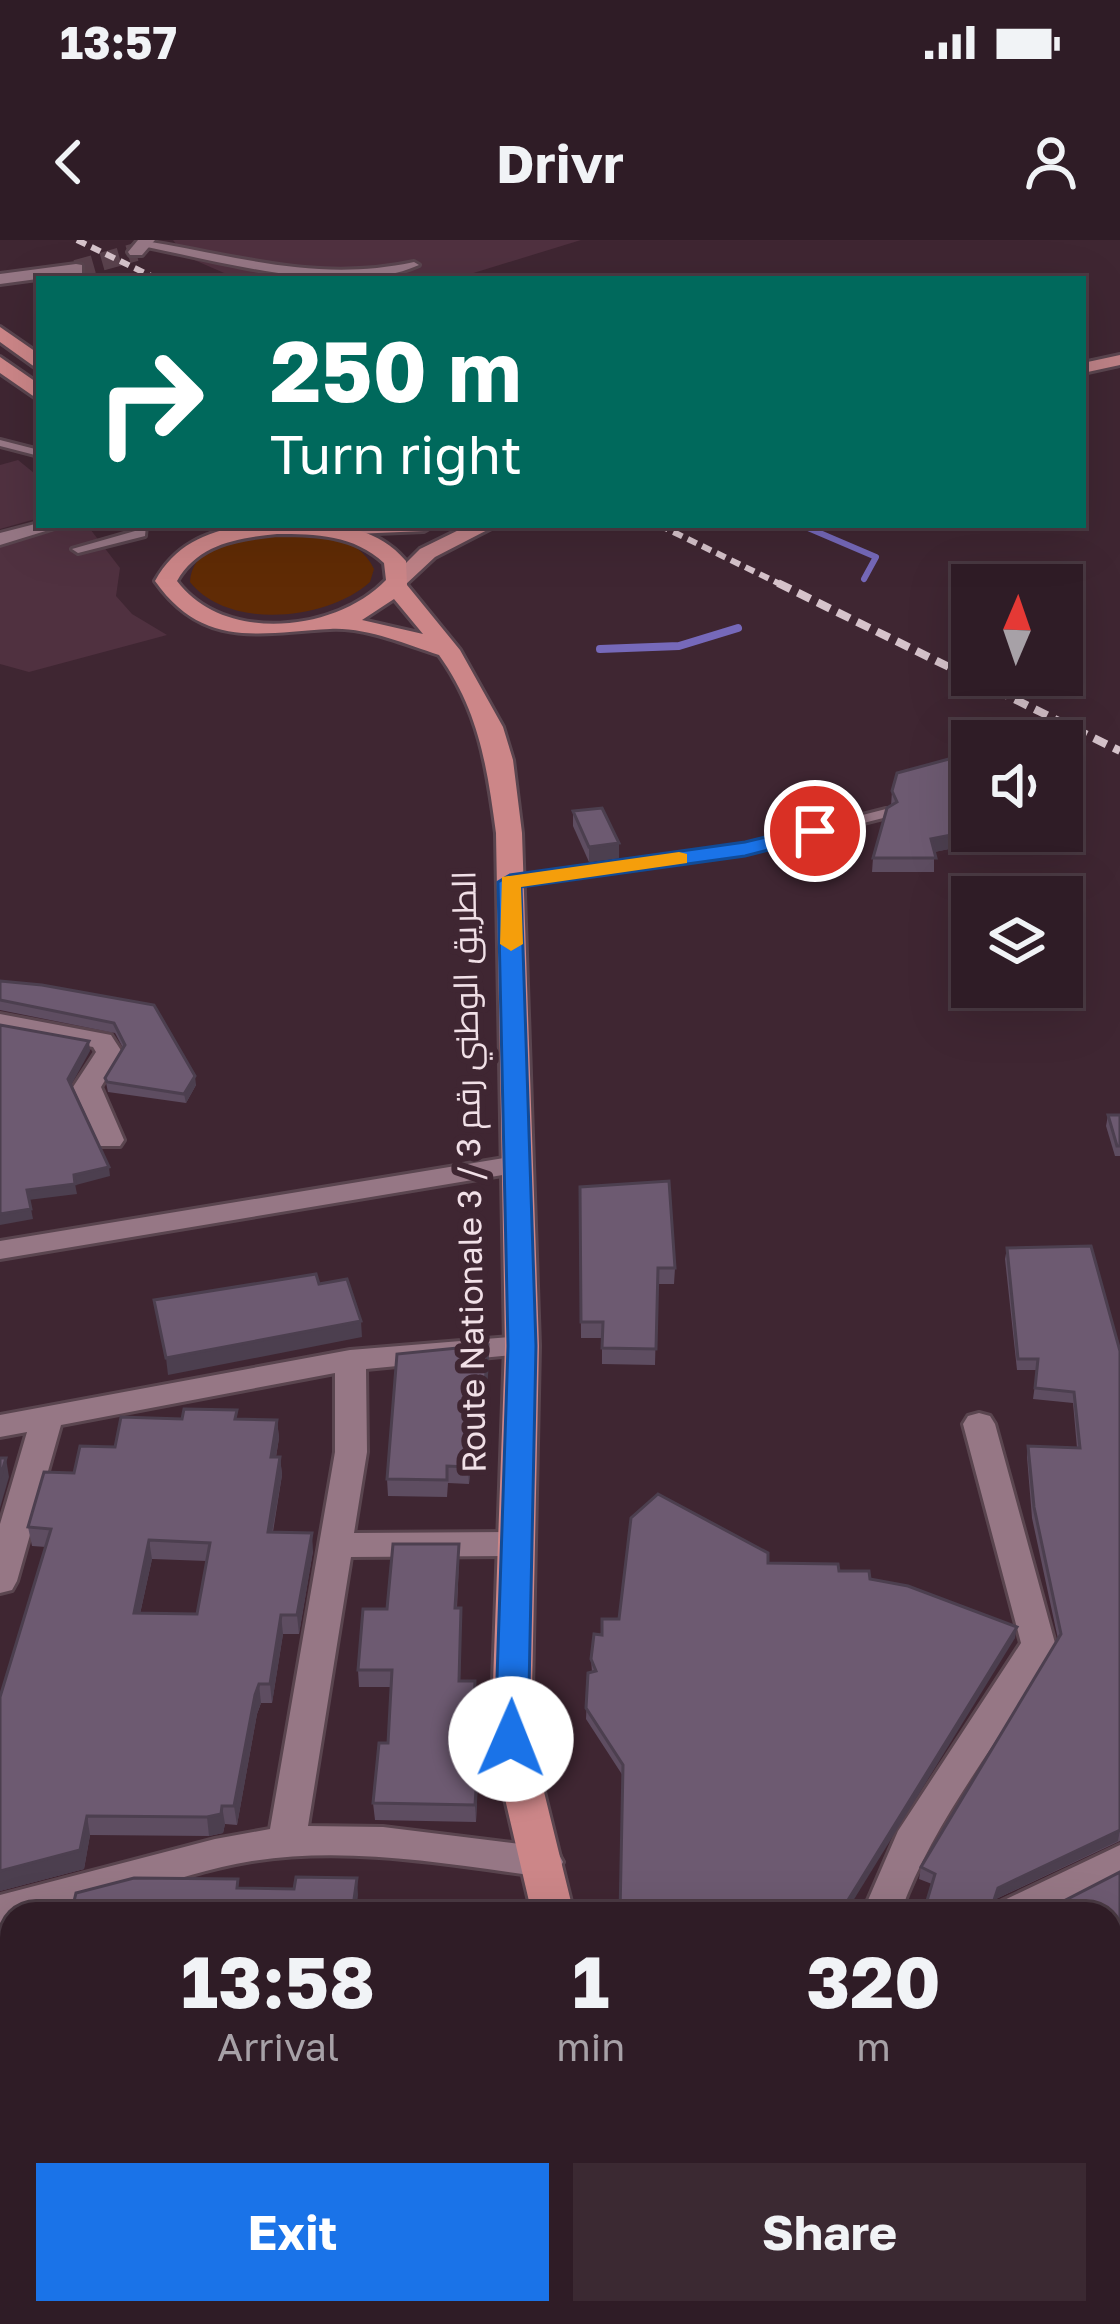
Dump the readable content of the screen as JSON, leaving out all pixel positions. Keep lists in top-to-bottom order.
{
  "streets": {
    "highway": ["Route Nationale 3 / الطريق الوطني رقم 3"]
  },
  "north": "top",
  "page": {
    "status": "13:57",
    "header": "Drivr",
    "turn": ["250 m", "Turn right"],
    "eta": [
      "13:58",
      "Arrival",
      "1",
      "min",
      "320",
      "m"
    ],
    "buttons": ["Exit", "Share"]
  }
}
